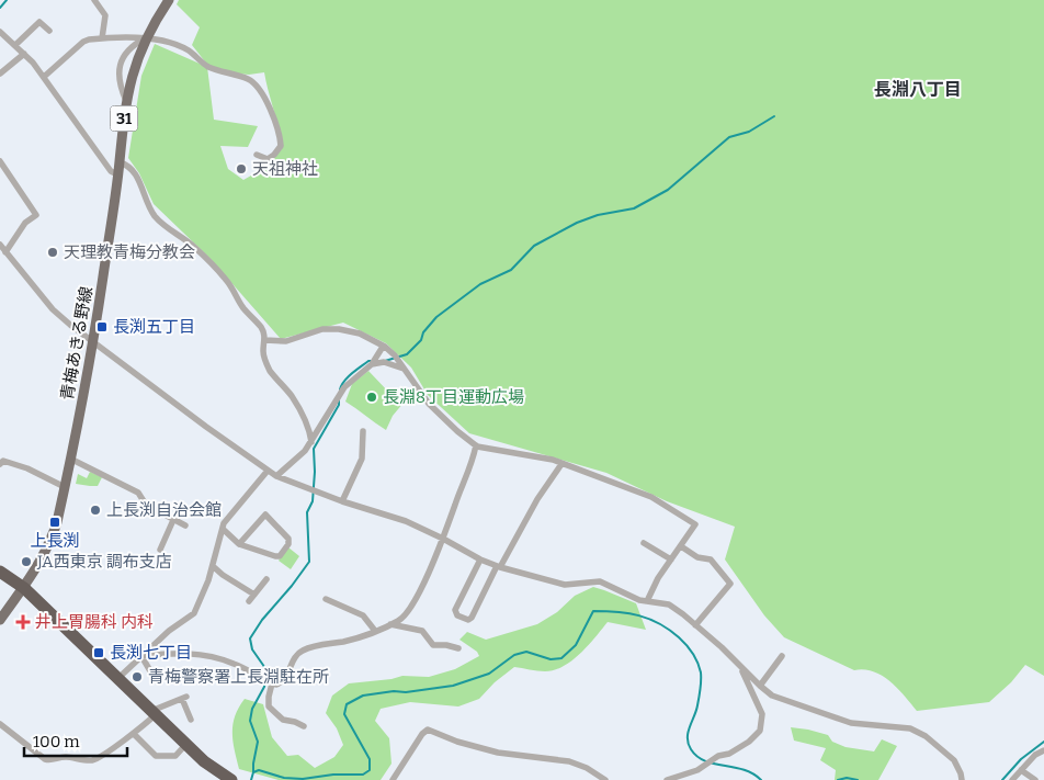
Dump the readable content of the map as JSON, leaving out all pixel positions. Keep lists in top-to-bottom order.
{
  "streets": {
    "main road": ["31", "青梅あきる野線"]
  },
  "districts": ["長淵八丁目"],
  "places": {
    "other": [
      "天祖神社",
      "天理教青梅分教会",
      "長淵8丁目運動広場",
      "上長渕自治会館",
      "JA西東京 調布支店",
      "青梅警察署上長淵駐在所"
    ],
    "transit": ["長渕五丁目", "上長渕", "長渕七丁目"],
    "health": ["井上胃腸科 内科"]
  },
  "scale_bar": "100 m"
}
